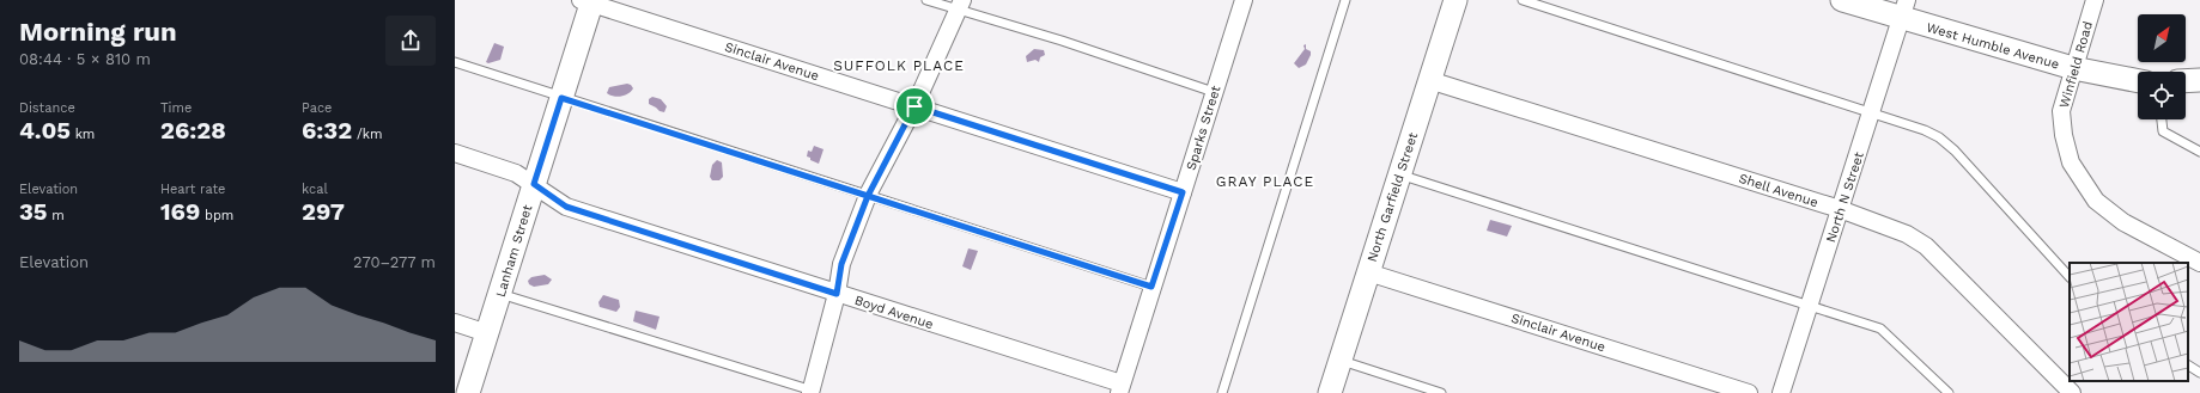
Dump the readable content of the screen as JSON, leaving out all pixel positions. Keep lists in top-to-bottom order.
{
  "streets": {
    "street": [
      "West Humble Avenue",
      "Sinclair Avenue",
      "Winfield Road",
      "Sparks Street",
      "Shell Avenue",
      "North Garfield Street",
      "North N Street",
      "Lanham Street",
      "Boyd Avenue"
    ]
  },
  "crossings": [
    ["West Humble Avenue", "Winfield Road"],
    ["West Humble Avenue", "North N Street"],
    ["Sinclair Avenue", "Sparks Street"],
    ["Sinclair Avenue", "North Garfield Street"],
    ["Sinclair Avenue", "Lanham Street"],
    ["Sparks Street", "Boyd Avenue"],
    ["Shell Avenue", "North Garfield Street"],
    ["Shell Avenue", "North N Street"],
    ["Lanham Street", "Boyd Avenue"]
  ],
  "districts": ["SUFFOLK PLACE", "GRAY PLACE"],
  "north": "top right",
  "page": {
    "heading": ["Morning run", "08:44 · 5 × 810 m"],
    "stats": [
      ["Distance", "4.05 km"],
      ["Time", "26:28"],
      ["Pace", "6:32 /km"],
      ["Elevation", "35 m"],
      ["Heart rate", "169 bpm"],
      ["kcal", "297"]
    ],
    "chart": ["Elevation", "270–277 m"]
  }
}
